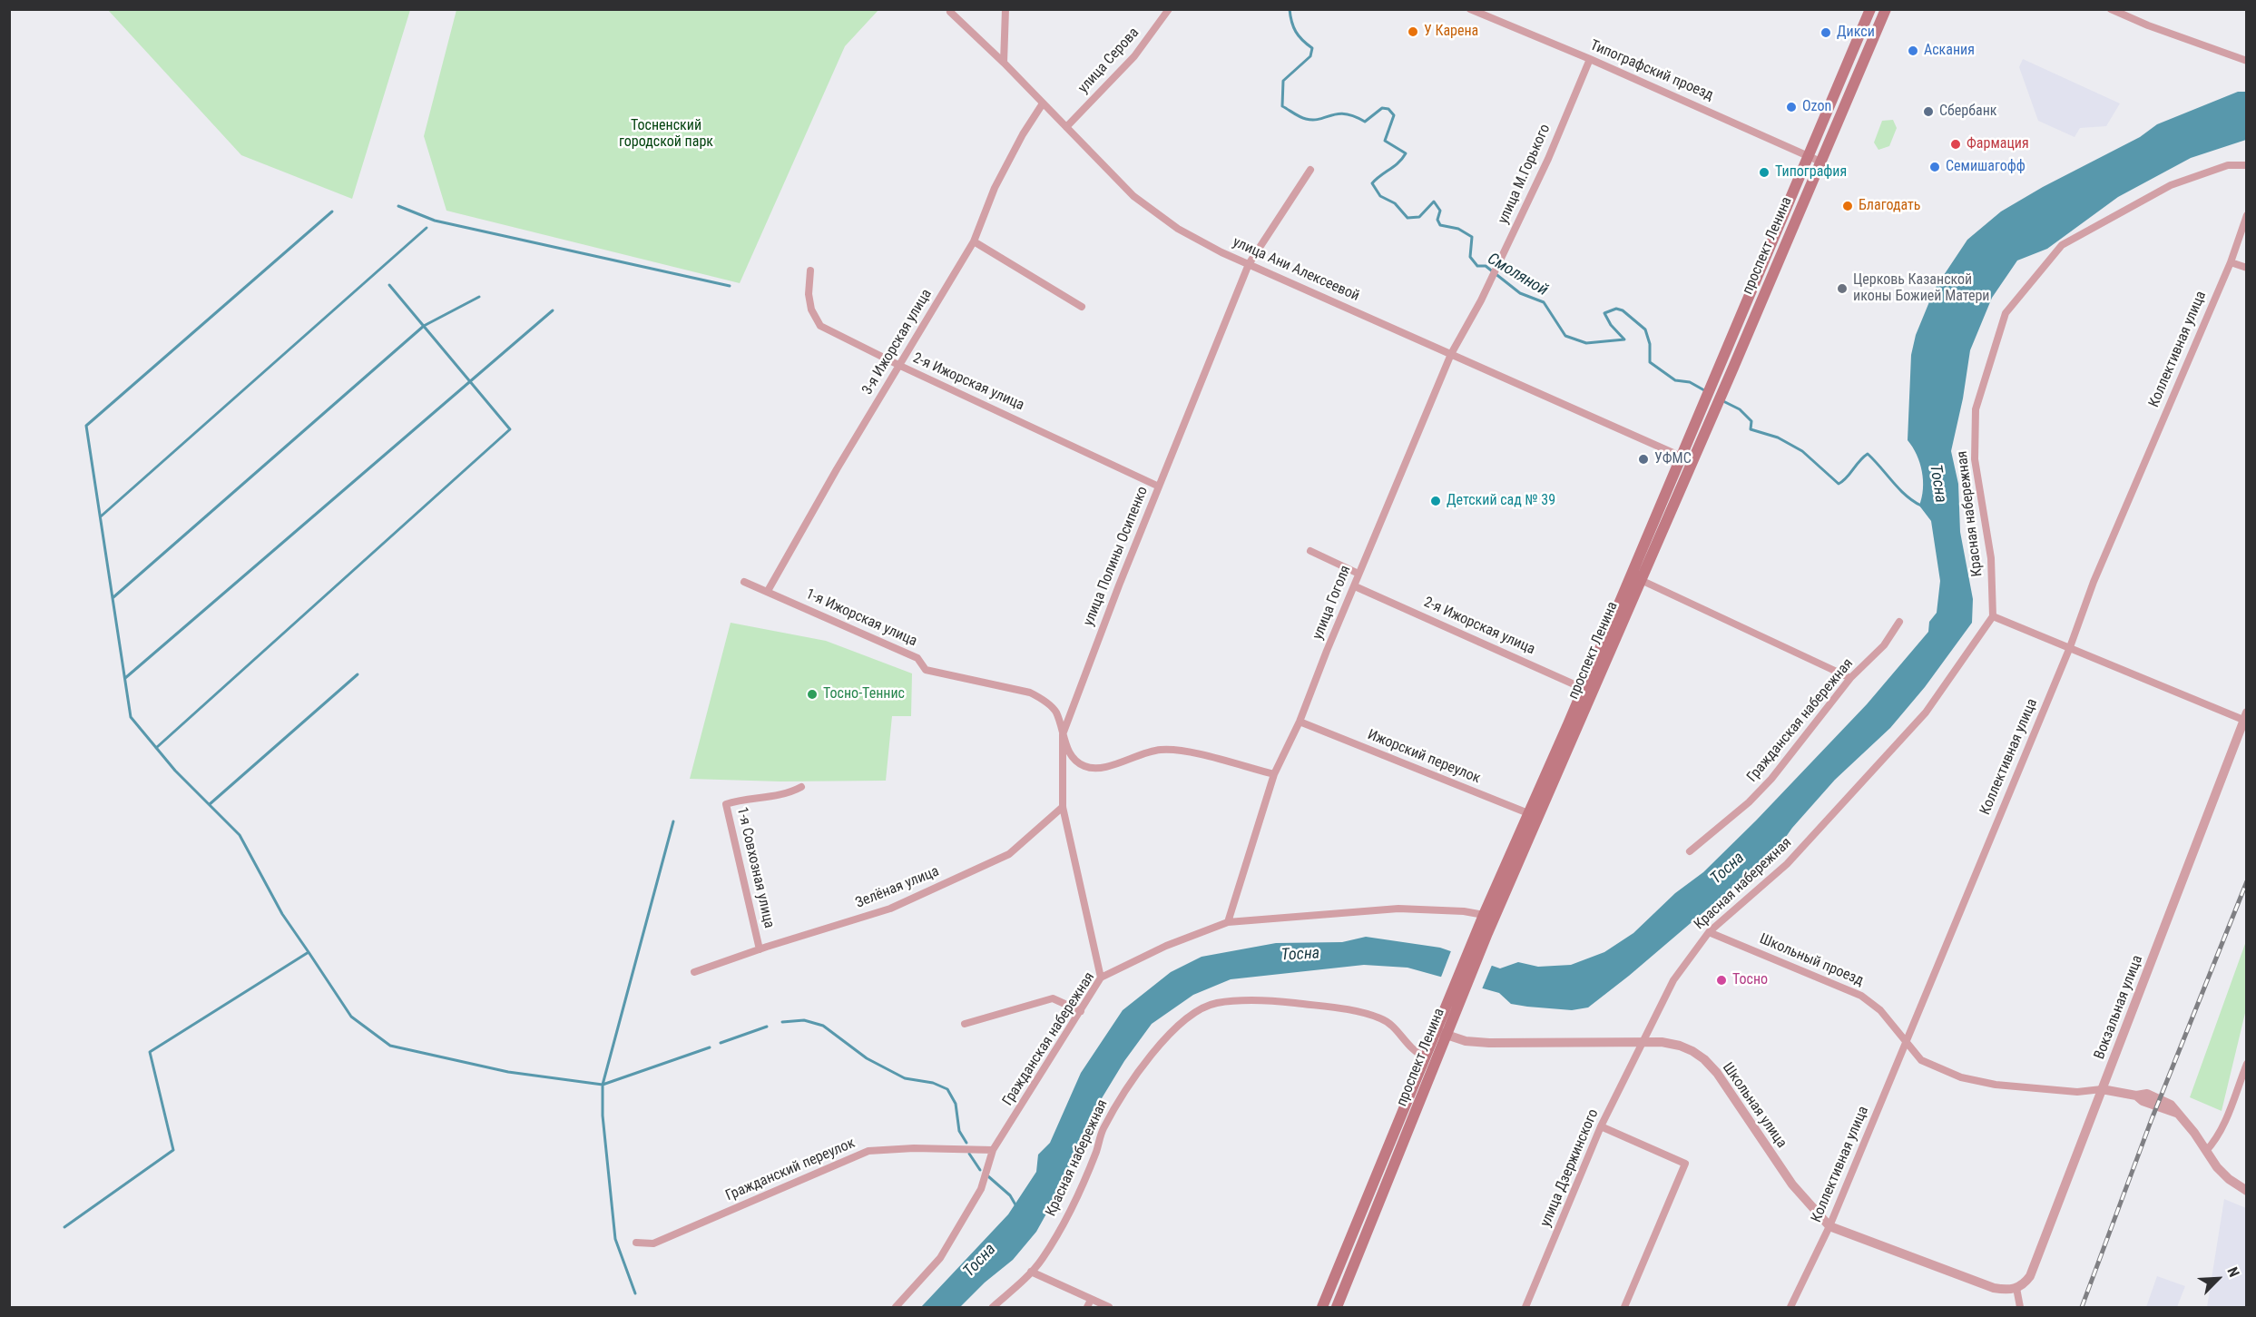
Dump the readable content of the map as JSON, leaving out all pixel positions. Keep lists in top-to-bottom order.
{
  "streets": {
    "main road": ["проспект Ленина"],
    "street": [
      "улица Серова",
      "Типографский проезд",
      "улица М.Горького",
      "улица Ани Алексеевой",
      "3-я Ижорская улица",
      "Коллективная улица",
      "2-я Ижорская улица",
      "Красная набережная",
      "улица Полины Осипенко",
      "улица Гоголя",
      "1-я Ижорская улица",
      "Гражданская набережная",
      "Ижорский переулок",
      "1-я Совхозная улица",
      "Зелёная улица",
      "Школьный проезд",
      "Вокзальная улица",
      "Школьная улица",
      "улица Дзержинского",
      "Гражданский переулок"
    ]
  },
  "crossings": [
    ["улица Серова", "улица Ани Алексеевой"],
    ["Типографский проезд", "улица М.Горького"],
    ["Типографский проезд", "проспект Ленина"],
    ["улица М.Горького", "улица Гоголя"],
    ["проспект Ленина", "улица Ани Алексеевой"],
    ["проспект Ленина", "2-я Ижорская улица"],
    ["проспект Ленина", "Красная набережная"],
    ["проспект Ленина", "Гражданская набережная"],
    ["проспект Ленина", "Ижорский переулок"],
    ["проспект Ленина", "Школьная улица"],
    ["улица Ани Алексеевой", "3-я Ижорская улица"],
    ["улица Ани Алексеевой", "улица Полины Осипенко"],
    ["улица Ани Алексеевой", "улица Гоголя"],
    ["3-я Ижорская улица", "2-я Ижорская улица"],
    ["3-я Ижорская улица", "1-я Ижорская улица"],
    ["Коллективная улица", "Школьный проезд"],
    ["Коллективная улица", "Школьная улица"],
    ["2-я Ижорская улица", "улица Полины Осипенко"],
    ["2-я Ижорская улица", "улица Гоголя"],
    ["Красная набережная", "Школьный проезд"],
    ["Красная набережная", "Школьная улица"],
    ["Красная набережная", "улица Дзержинского"],
    ["улица Полины Осипенко", "1-я Ижорская улица"],
    ["улица Полины Осипенко", "Гражданская набережная"],
    ["улица Полины Осипенко", "Зелёная улица"],
    ["улица Гоголя", "1-я Ижорская улица"],
    ["улица Гоголя", "Гражданская набережная"],
    ["улица Гоголя", "Ижорский переулок"],
    ["Гражданская набережная", "Гражданский переулок"],
    ["1-я Совхозная улица", "Зелёная улица"],
    ["Школьный проезд", "Вокзальная улица"],
    ["Вокзальная улица", "Школьная улица"],
    ["Школьная улица", "улица Дзержинского"]
  ],
  "water": ["Смоляной", "Тосна"],
  "parks": ["Тосненский городской парк"],
  "places": [
    "У Карена",
    "Дикси",
    "Аскания",
    "Ozon",
    "Сбербанк",
    "Фармация",
    "Семишагофф",
    "Типография",
    "Благодать",
    "Церковь Казанской иконы Божией Матери",
    "УФМС",
    "Детский сад № 39",
    "Тосно-Теннис",
    "Тосно"
  ],
  "north": "top right"
}
